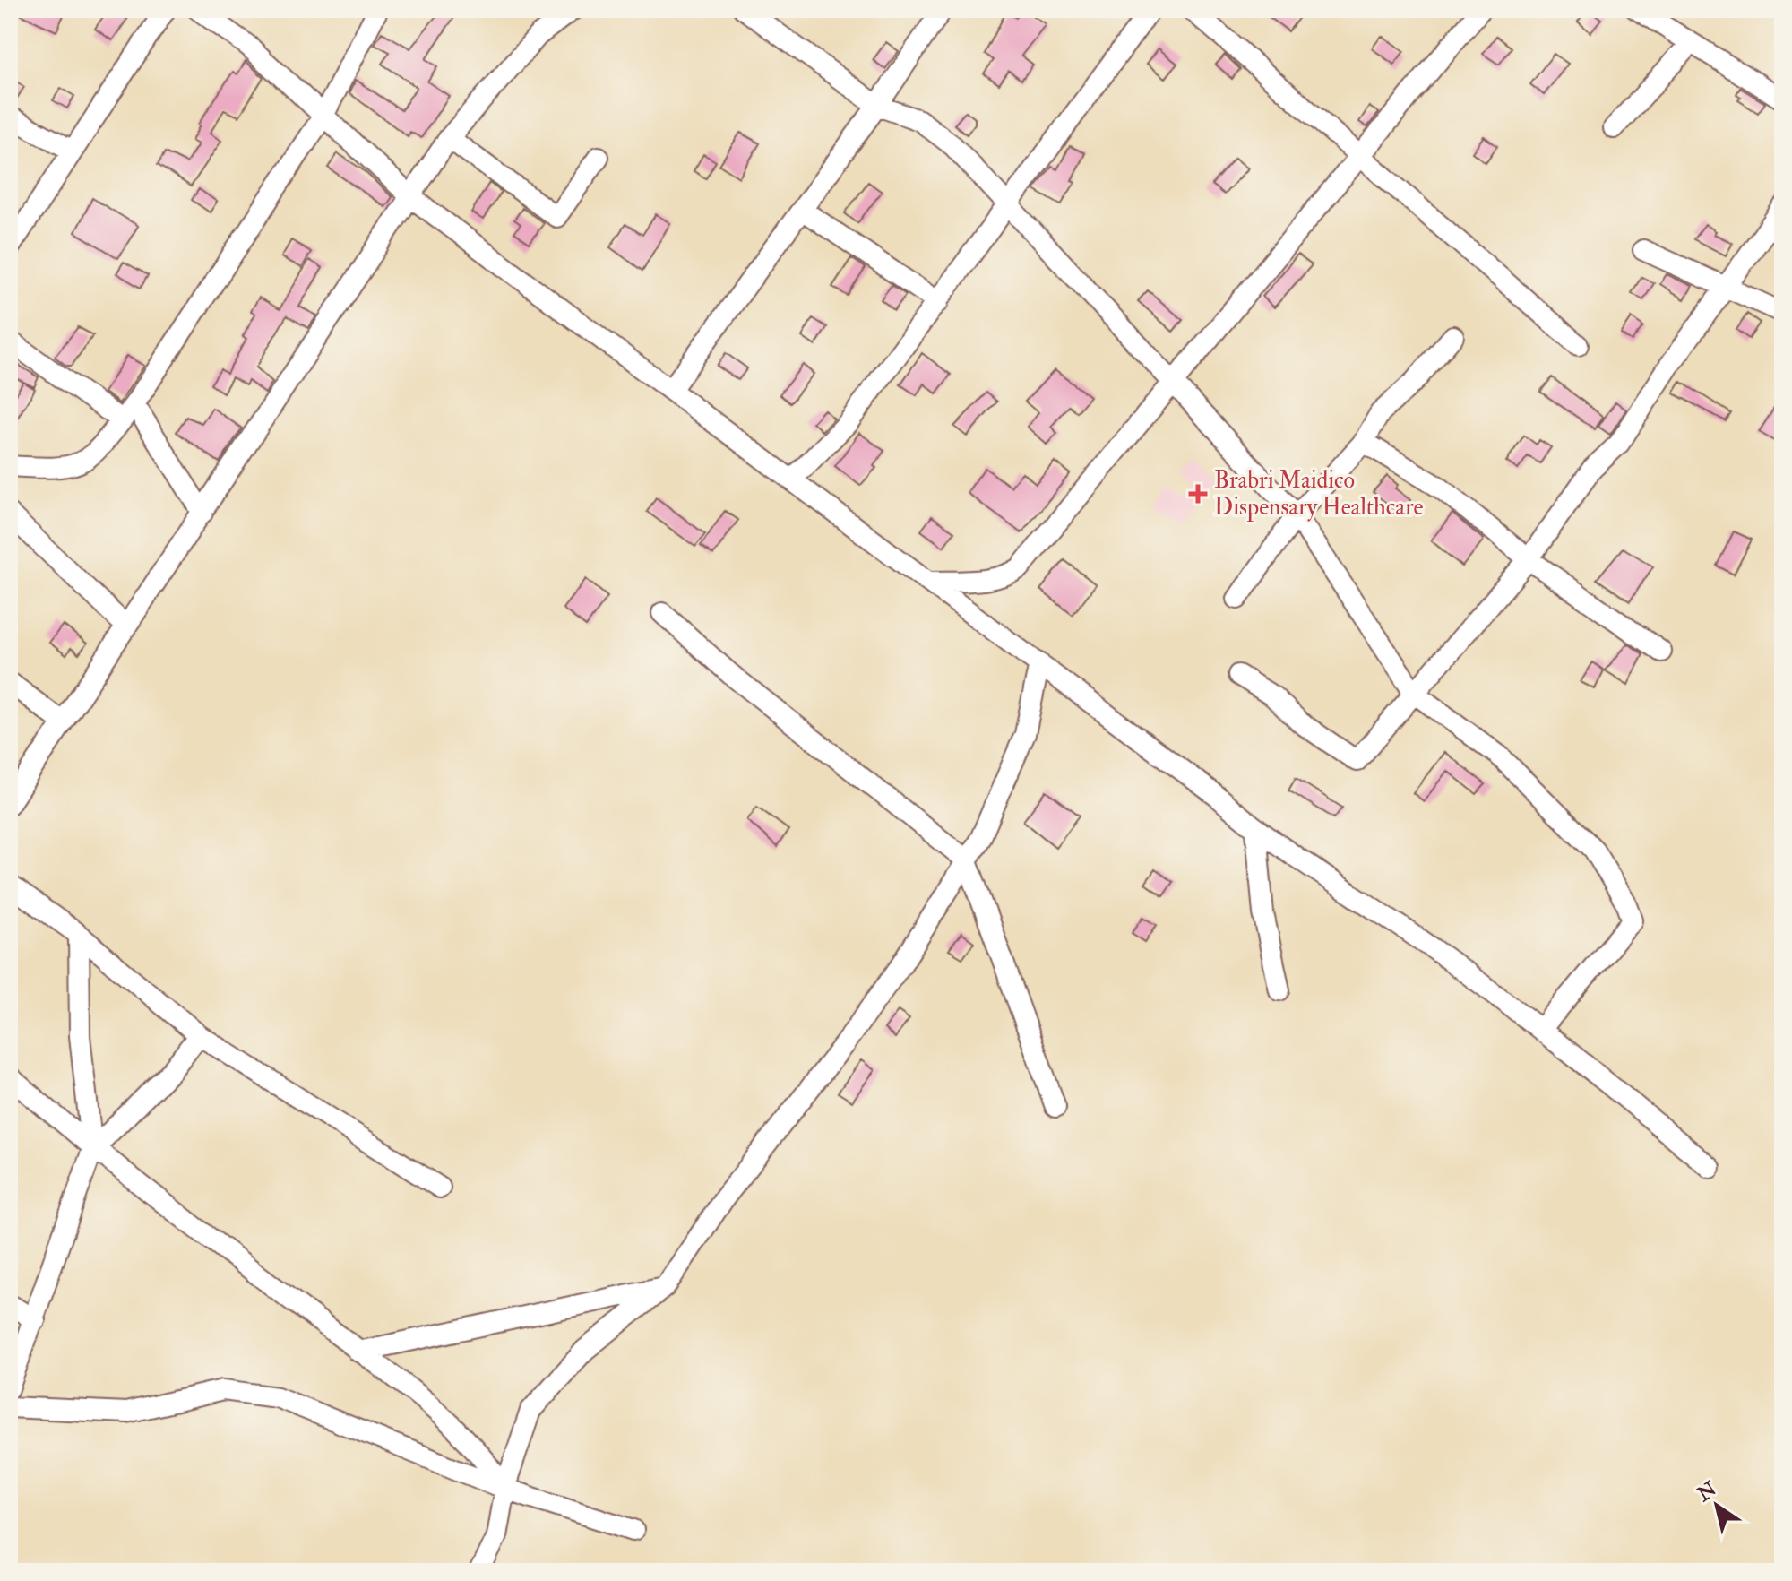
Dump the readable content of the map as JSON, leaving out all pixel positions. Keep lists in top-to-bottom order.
{
  "places": {
    "health": ["Brabri Maidico Dispensary Healthcare"]
  },
  "north": "top left"
}
